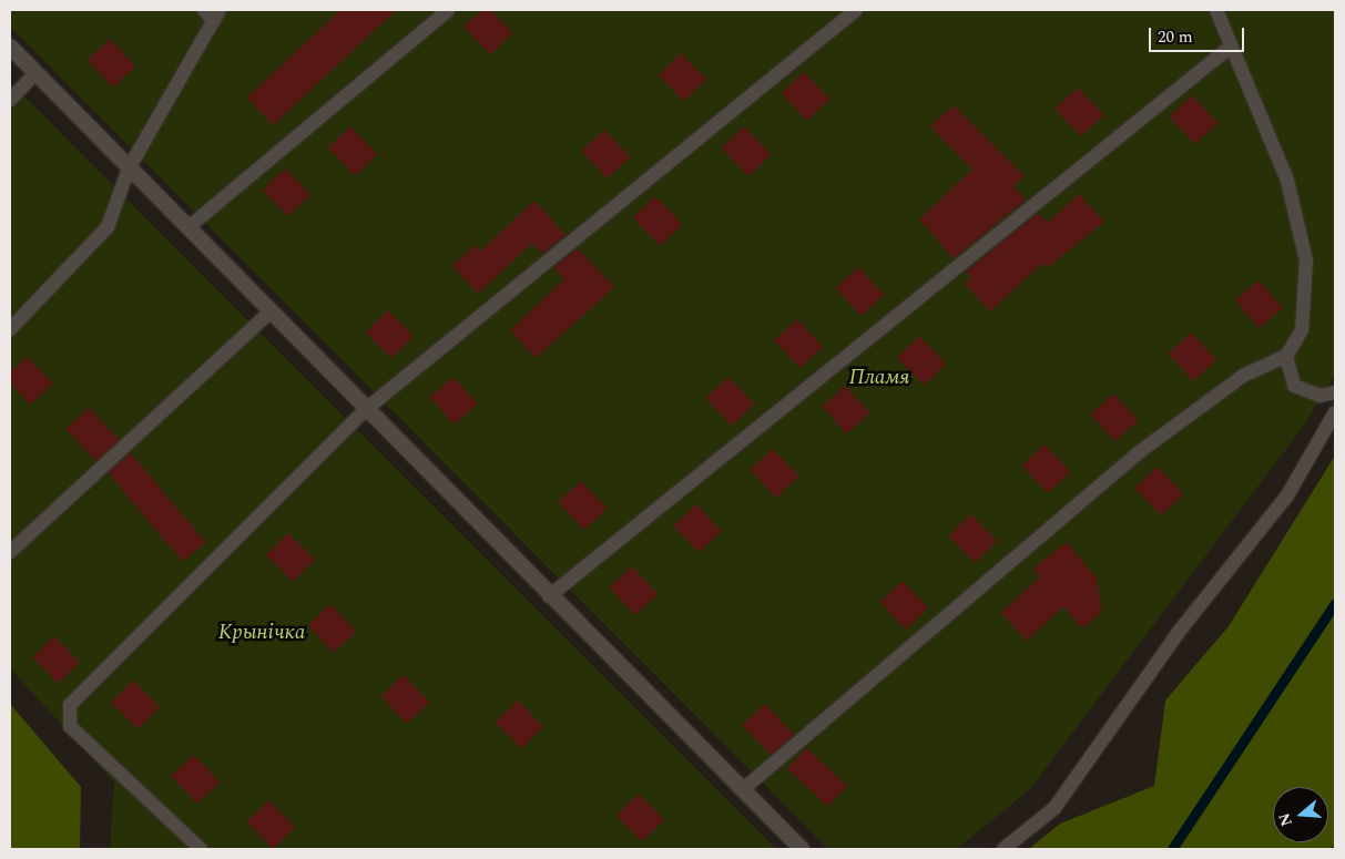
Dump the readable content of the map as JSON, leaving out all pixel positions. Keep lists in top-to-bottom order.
{
  "parks": ["Пламя", "Крынічка"],
  "scale_bar": "20 m",
  "north": "left"
}
